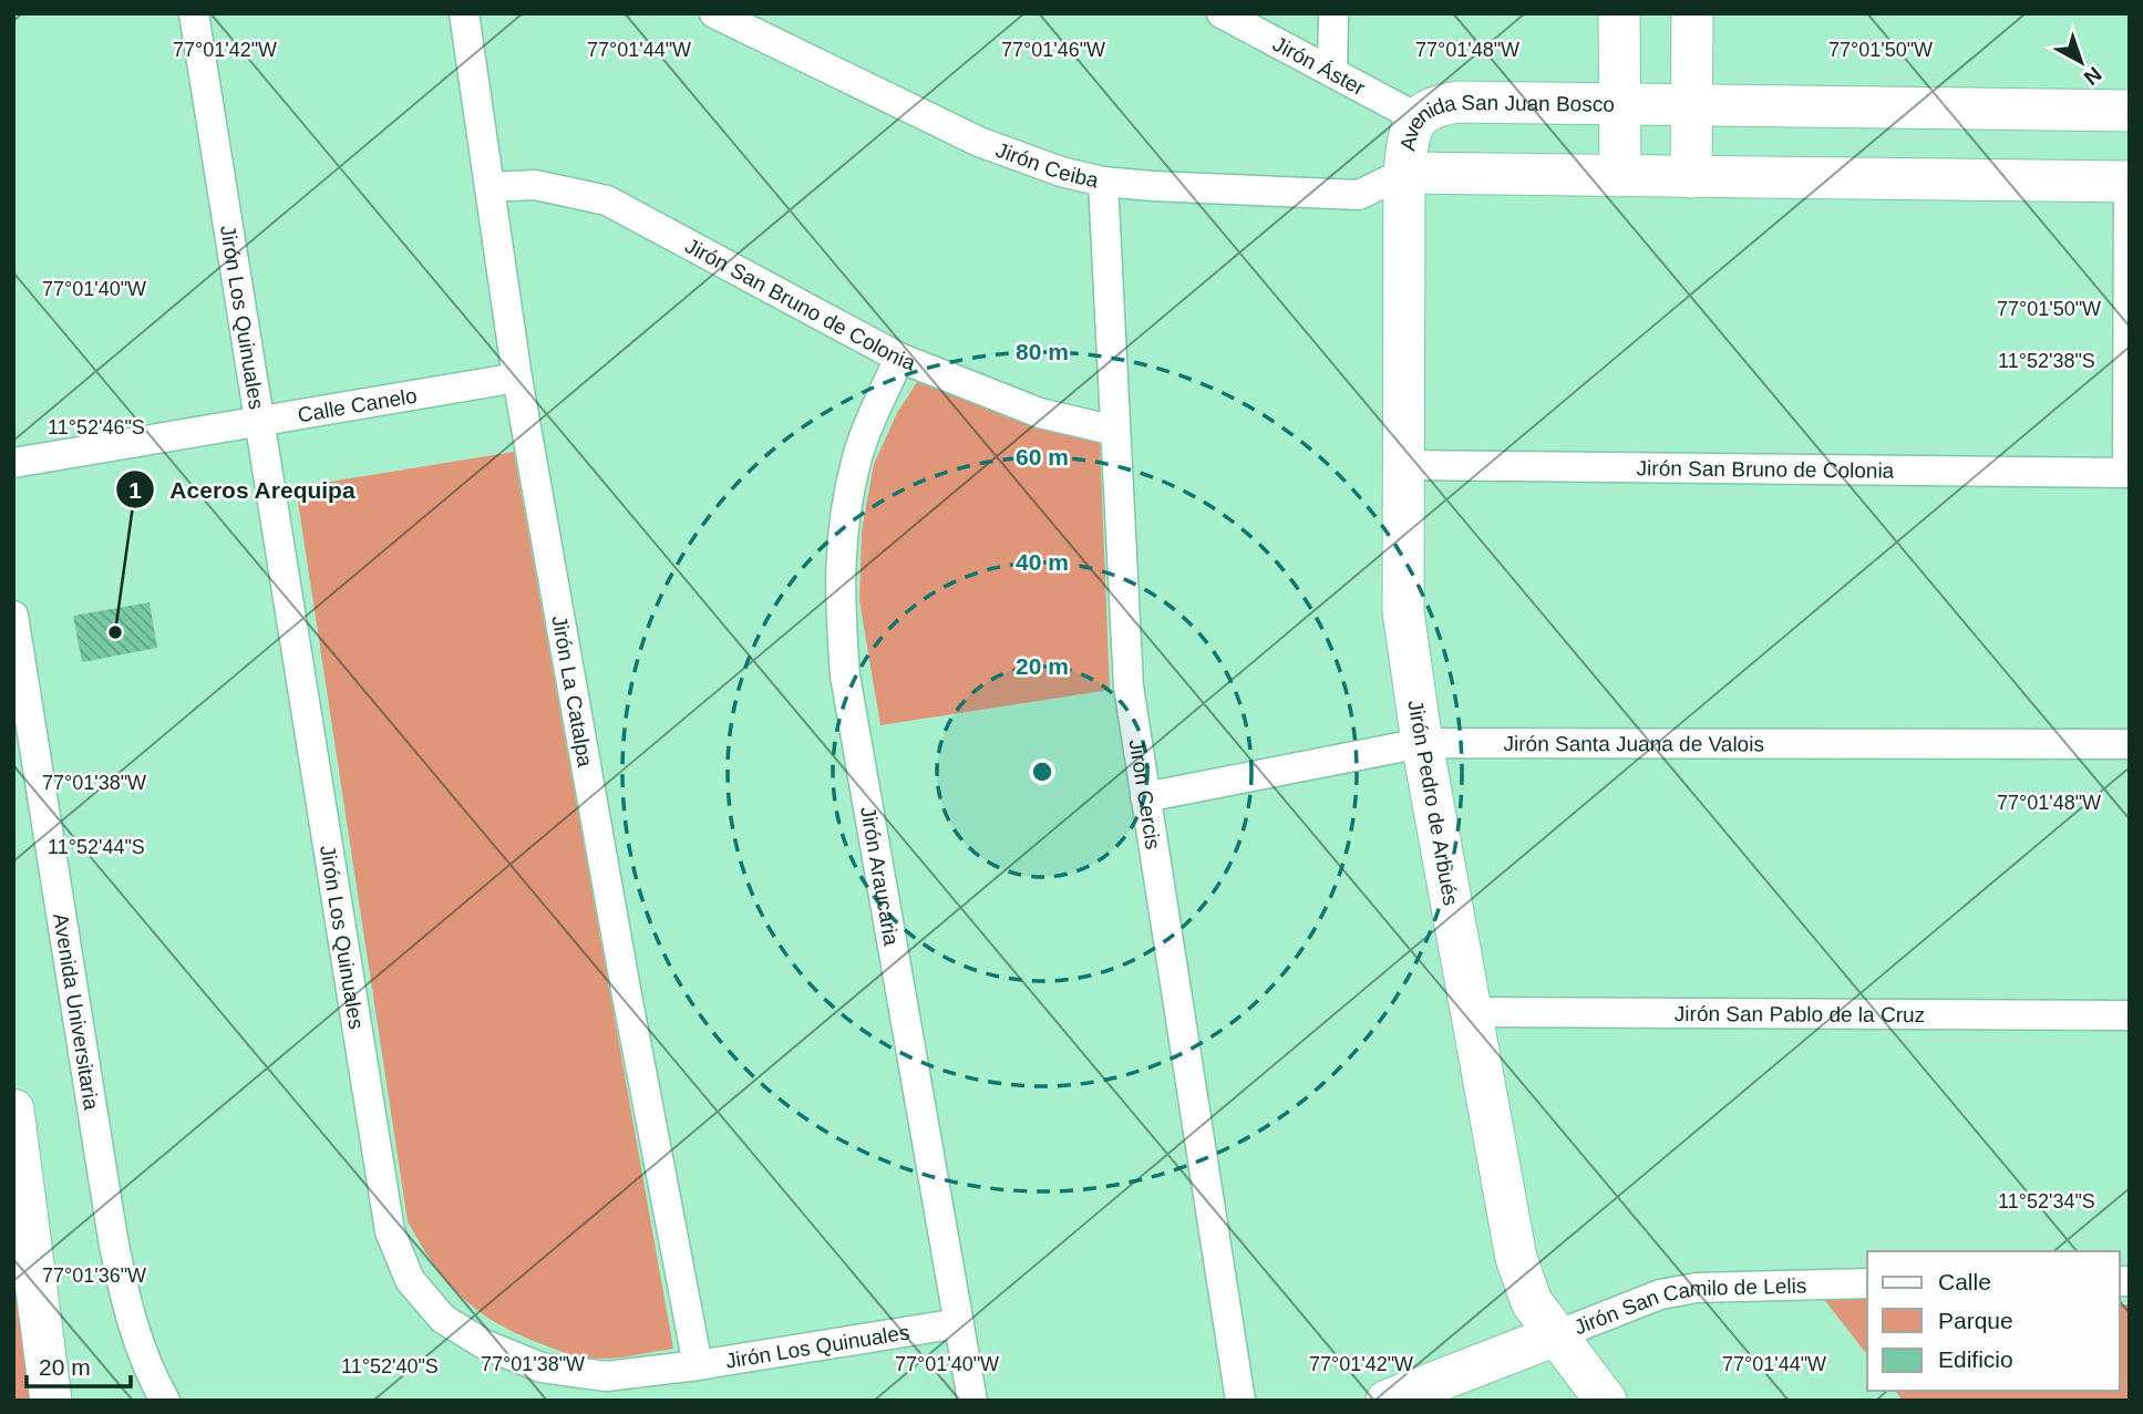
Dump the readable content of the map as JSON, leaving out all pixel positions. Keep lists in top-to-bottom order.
{
  "streets": {
    "street": [
      "Jirón Áster",
      "Avenida San Juan Bosco",
      "Jirón Ceiba",
      "Jirón San Bruno de Colonia",
      "Jirón Los Quinuales",
      "Calle Canelo",
      "Jirón La Catalpa",
      "Jirón Santa Juana de Valois",
      "Jirón Cercis",
      "Jirón Pedro de Arbués",
      "Jirón Araucaria",
      "Avenida Universitaria",
      "Jirón San Pablo de la Cruz",
      "Jirón San Camilo de Lelis"
    ]
  },
  "crossings": [
    ["Jirón Áster", "Avenida San Juan Bosco"],
    ["Avenida San Juan Bosco", "Jirón Ceiba"],
    ["Avenida San Juan Bosco", "Jirón Pedro de Arbués"],
    ["Jirón Ceiba", "Jirón Cercis"],
    ["Jirón Ceiba", "Jirón Pedro de Arbués"],
    ["Jirón San Bruno de Colonia", "Jirón La Catalpa"],
    ["Jirón San Bruno de Colonia", "Jirón Cercis"],
    ["Jirón San Bruno de Colonia", "Jirón Pedro de Arbués"],
    ["Jirón San Bruno de Colonia", "Jirón Araucaria"],
    ["Jirón Los Quinuales", "Calle Canelo"],
    ["Jirón Los Quinuales", "Jirón La Catalpa"],
    ["Jirón Los Quinuales", "Jirón Araucaria"],
    ["Calle Canelo", "Jirón La Catalpa"],
    ["Jirón Santa Juana de Valois", "Jirón Cercis"],
    ["Jirón Santa Juana de Valois", "Jirón Pedro de Arbués"],
    ["Jirón Pedro de Arbués", "Jirón San Pablo de la Cruz"],
    ["Jirón Pedro de Arbués", "Jirón San Camilo de Lelis"]
  ],
  "places": ["Aceros Arequipa"],
  "legend": ["Calle", "Parque", "Edificio"],
  "scale_bar": "20 m",
  "north": "bottom right",
  "coordinates": [
    "77°01'42\"W",
    "77°01'48\"W",
    "77°01'44\"W",
    "77°01'46\"W",
    "77°01'50\"W",
    "77°01'40\"W",
    "11°52'38\"S",
    "11°52'46\"S",
    "77°01'38\"W",
    "11°52'44\"S",
    "11°52'34\"S",
    "77°01'36\"W",
    "11°52'40\"S"
  ],
  "rings": [
    "80 m",
    "60 m",
    "40 m",
    "20 m"
  ]
}
